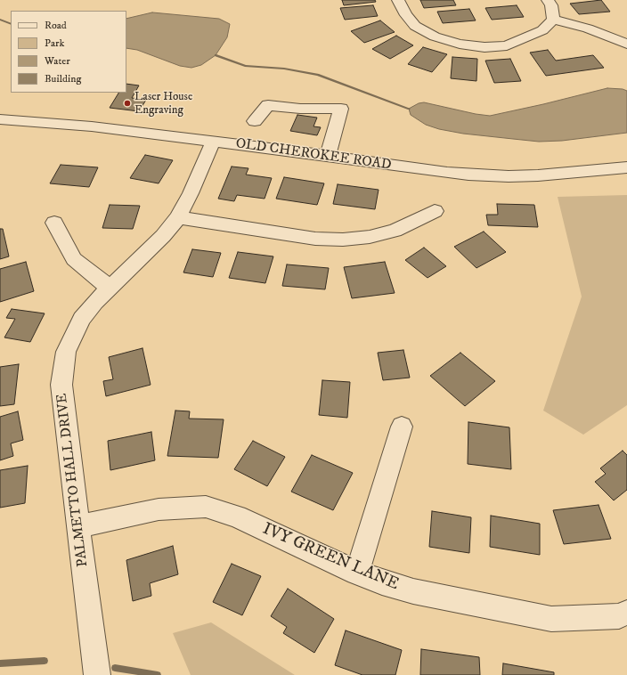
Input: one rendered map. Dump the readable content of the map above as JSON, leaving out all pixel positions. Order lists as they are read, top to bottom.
{
  "streets": {
    "street": ["OLD CHEROKEE ROAD", "PALMETTO HALL DRIVE", "IVY GREEN LANE"]
  },
  "crossings": [
    ["OLD CHEROKEE ROAD", "PALMETTO HALL DRIVE"],
    ["PALMETTO HALL DRIVE", "IVY GREEN LANE"]
  ],
  "places": ["Laser House Engraving"],
  "legend": [
    "Road",
    "Park",
    "Water",
    "Building"
  ]
}
